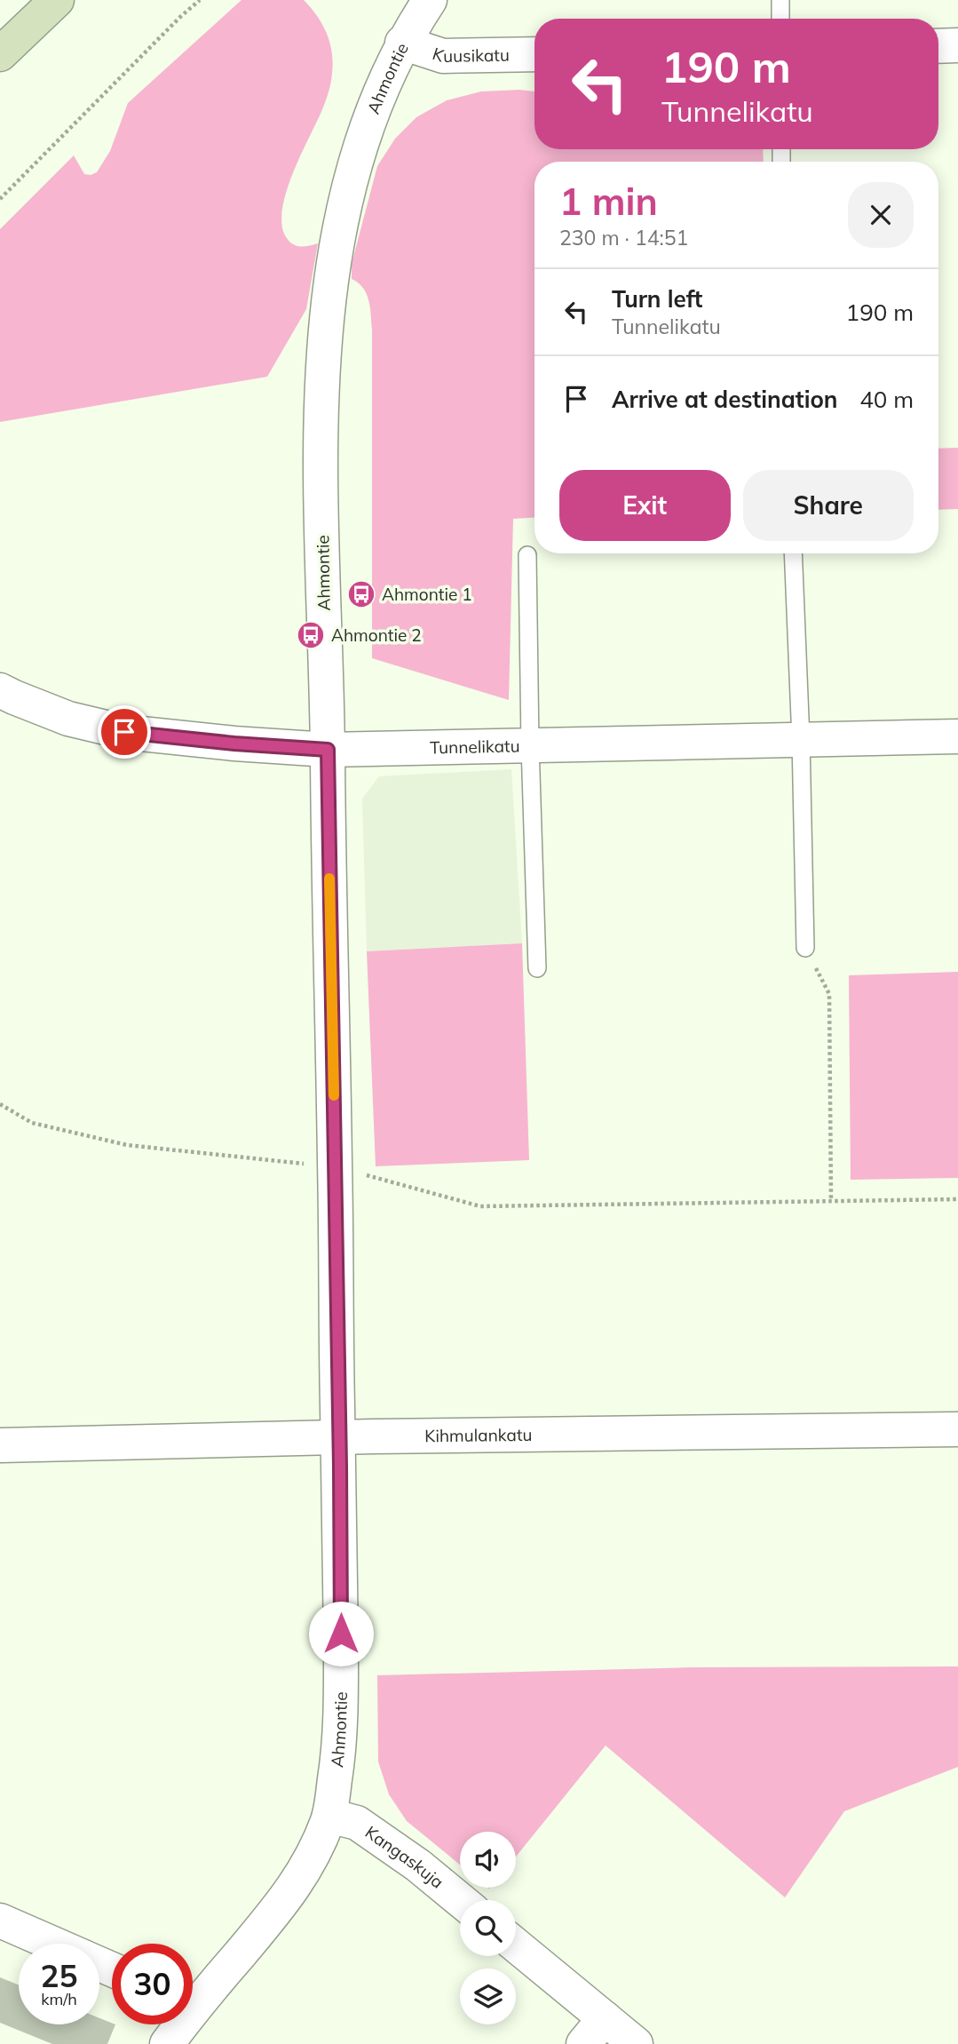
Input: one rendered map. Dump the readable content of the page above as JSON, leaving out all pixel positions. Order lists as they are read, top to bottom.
{
  "streets": {
    "street": [
      "Kuusikatu",
      "Ahmontie",
      "Tunnelikatu",
      "Kihmulankatu",
      "Kangaskuja"
    ]
  },
  "crossings": [
    ["Kuusikatu", "Ahmontie"],
    ["Ahmontie", "Tunnelikatu"],
    ["Ahmontie", "Kihmulankatu"],
    ["Ahmontie", "Kangaskuja"]
  ],
  "places": {
    "bus stop": ["Ahmontie 1", "Ahmontie 2"]
  },
  "page": {
    "turn": ["190 m", "Tunnelikatu"],
    "heading": ["1 min", "230 m · 14:51"],
    "list": [
      {
        "name": "Turn left",
        "note": "Tunnelikatu",
        "value": "190 m"
      },
      {
        "name": "Arrive at destination",
        "value": "40 m"
      }
    ],
    "buttons": ["Exit", "Share"],
    "speed": "25 km/h",
    "limit": "30"
  }
}
